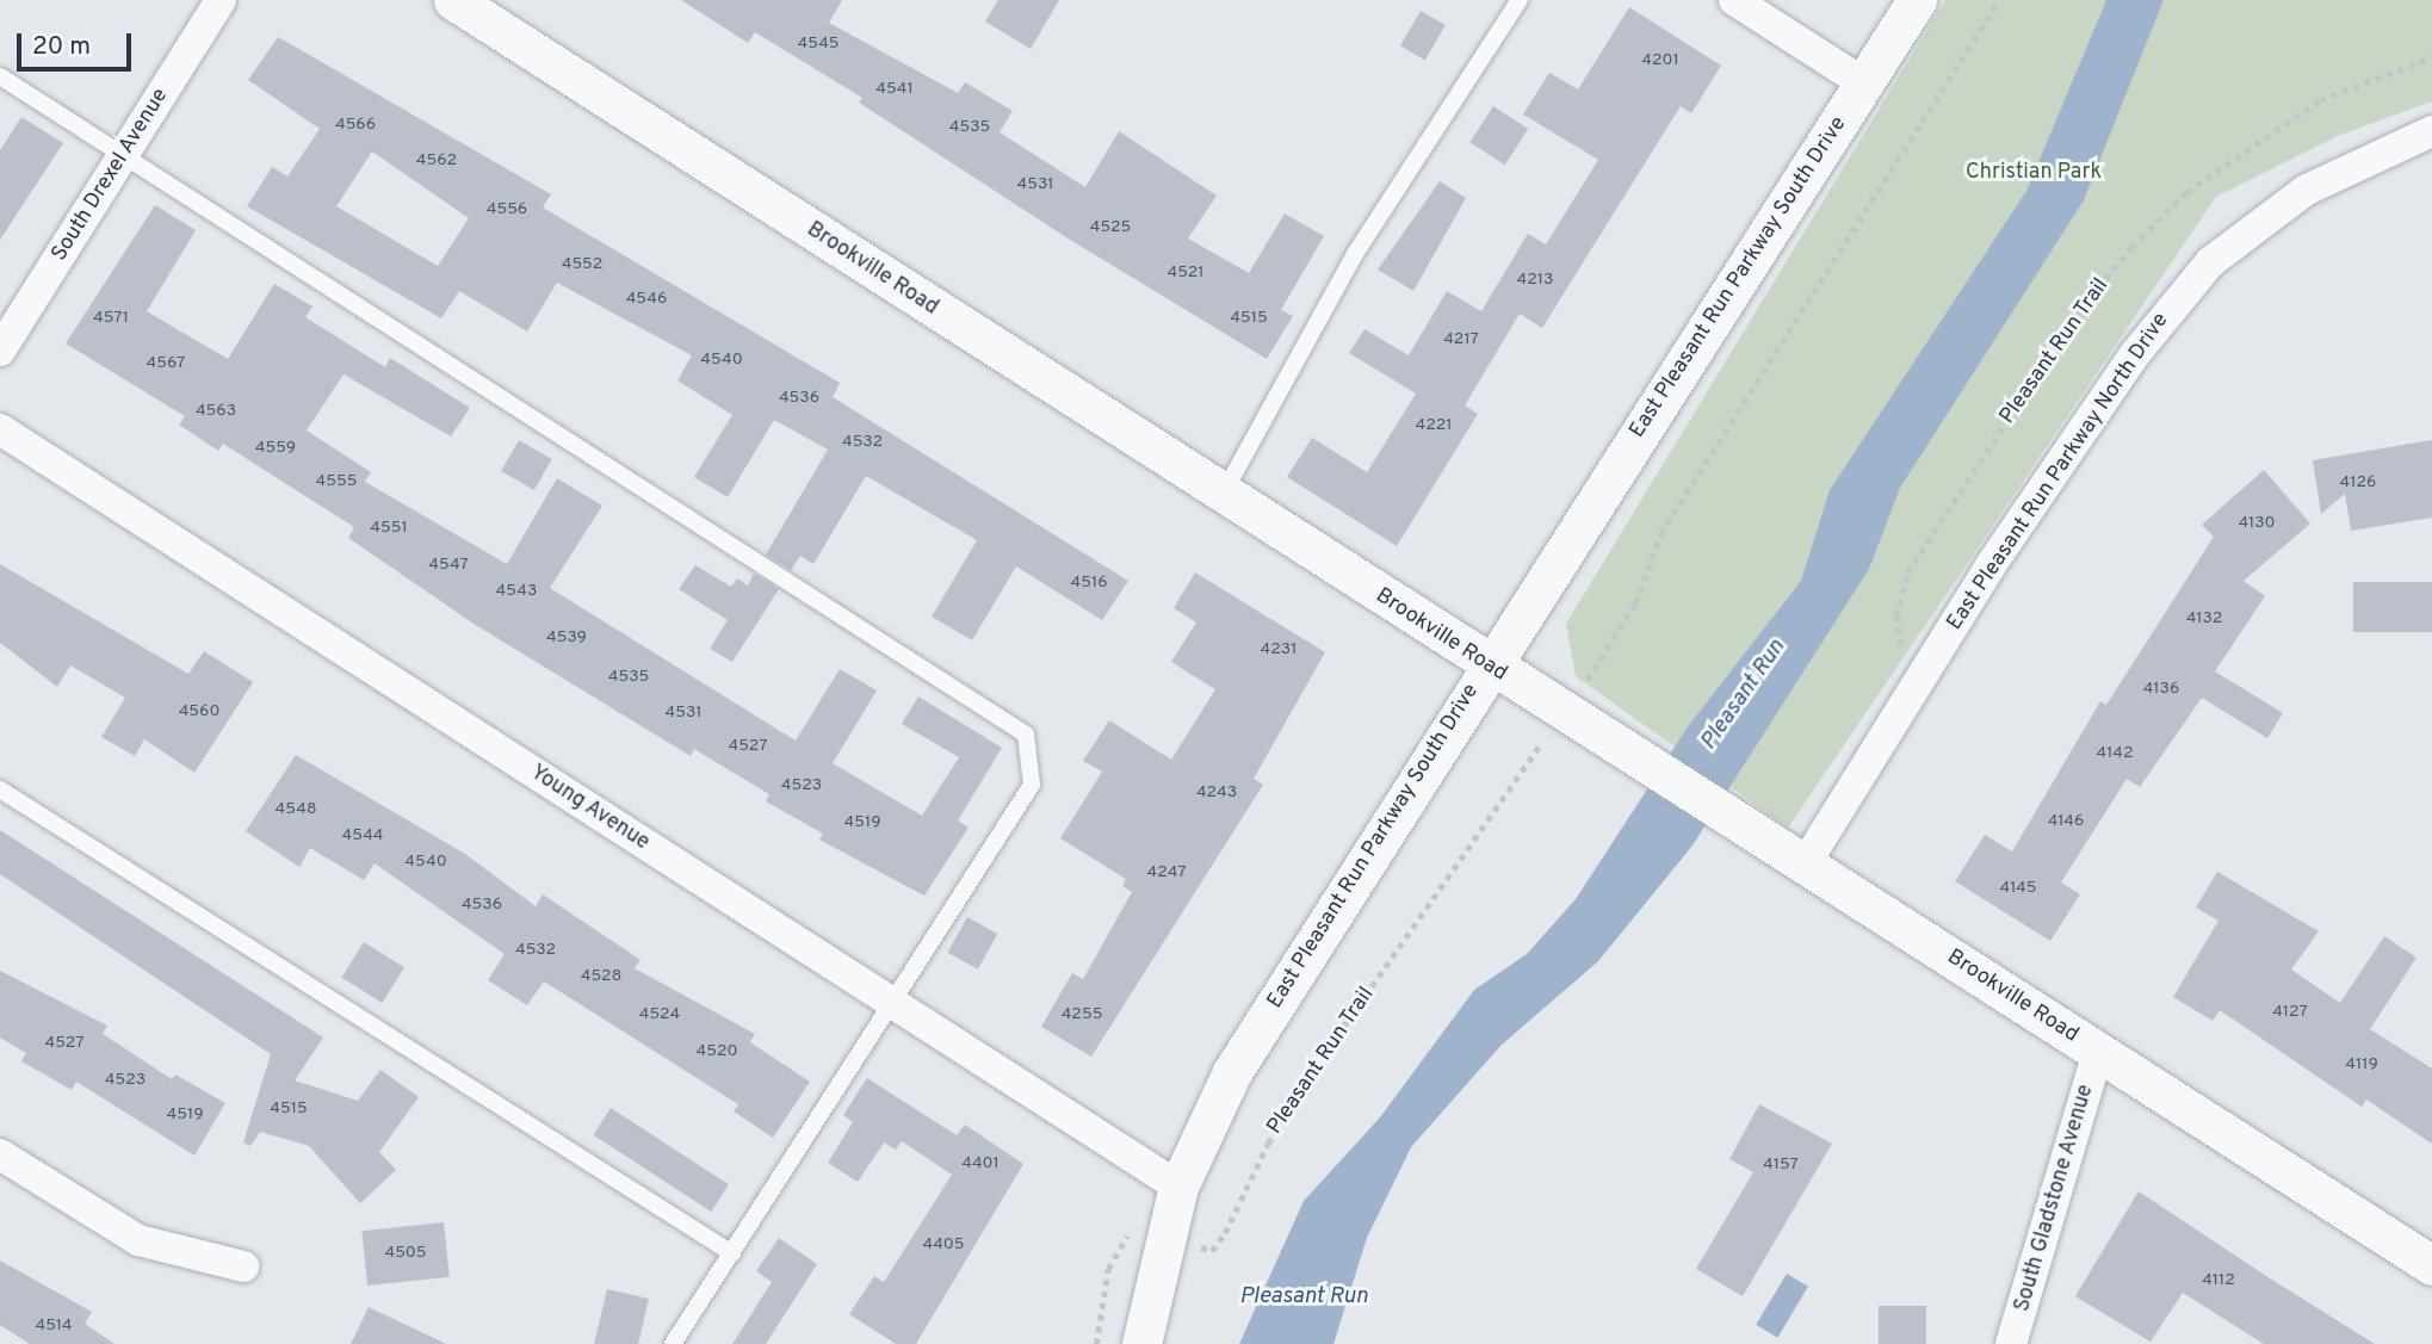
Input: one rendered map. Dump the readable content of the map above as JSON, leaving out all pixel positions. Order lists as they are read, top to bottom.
{
  "streets": {
    "street": [
      "South Drexel Avenue",
      "Brookville Road",
      "East Pleasant Run Parkway South Drive",
      "East Pleasant Run Parkway North Drive",
      "Young Avenue",
      "South Gladstone Avenue"
    ],
    "path": ["Pleasant Run Trail"]
  },
  "crossings": [
    ["Brookville Road", "East Pleasant Run Parkway South Drive"],
    ["Brookville Road", "Pleasant Run Trail"],
    ["Brookville Road", "East Pleasant Run Parkway North Drive"],
    ["Brookville Road", "South Gladstone Avenue"],
    ["East Pleasant Run Parkway South Drive", "Pleasant Run Trail"],
    ["East Pleasant Run Parkway South Drive", "Young Avenue"]
  ],
  "water": ["Pleasant Run"],
  "parks": ["Christian Park"],
  "house_numbers": [
    "4545",
    "4201",
    "4541",
    "4566",
    "4535",
    "4562",
    "4531",
    "4556",
    "4525",
    "4552",
    "4521",
    "4213",
    "4546",
    "4571",
    "4515",
    "4217",
    "4540",
    "4567",
    "4536",
    "4563",
    "4221",
    "4532",
    "4559",
    "4555",
    "4126",
    "4130",
    "4551",
    "4547",
    "4516",
    "4543",
    "4132",
    "4539",
    "4231",
    "4535",
    "4136",
    "4560",
    "4531",
    "4527",
    "4142",
    "4523",
    "4243",
    "4548",
    "4146",
    "4519",
    "4544",
    "4540",
    "4247",
    "4145",
    "4536",
    "4532",
    "4528",
    "4127",
    "4524",
    "4255",
    "4527",
    "4520",
    "4119",
    "4523",
    "4515",
    "4519",
    "4401",
    "4157",
    "4405",
    "4505",
    "4112",
    "4514"
  ],
  "scale_bar": "20 m"
}
